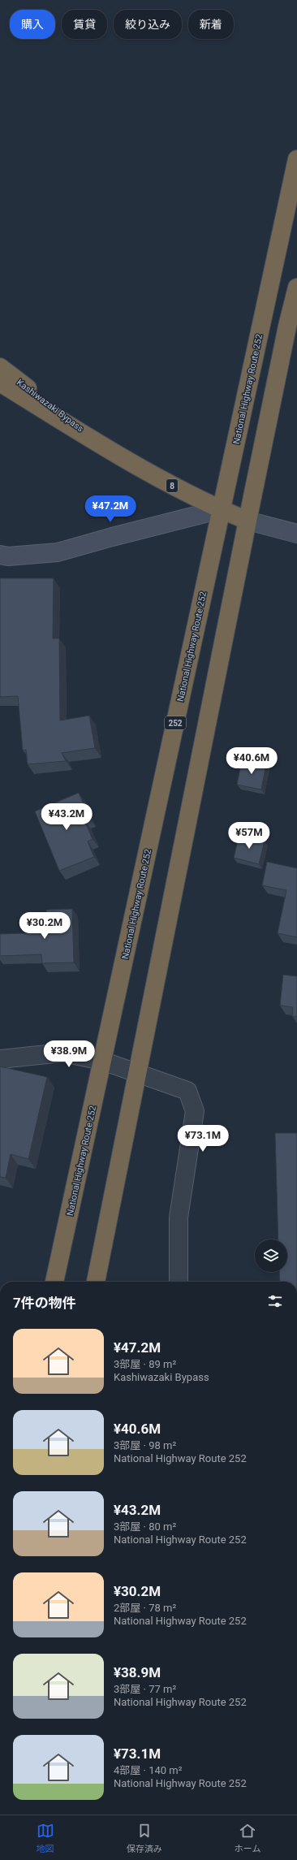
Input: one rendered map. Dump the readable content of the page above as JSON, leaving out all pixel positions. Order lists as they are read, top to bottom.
{
  "streets": {
    "highway": [
      "National Highway Route 252",
      "Kashiwazaki Bypass",
      "8",
      "252"
    ]
  },
  "crossings": [
    ["National Highway Route 252", "Kashiwazaki Bypass"]
  ],
  "page": {
    "chip": [
      "購入",
      "賃貸",
      "絞り込み",
      "新着"
    ],
    "price": [
      "¥47.2M",
      "¥40.6M",
      "¥43.2M",
      "¥57M",
      "¥30.2M",
      "¥38.9M",
      "¥73.1M"
    ],
    "heading": "7件の物件",
    "list": [
      {
        "name": "¥47.2M",
        "note": "3部屋 · 89 m² · Kashiwazaki Bypass"
      },
      {
        "name": "¥40.6M",
        "note": "3部屋 · 98 m² · National Highway Route 252"
      },
      {
        "name": "¥43.2M",
        "note": "3部屋 · 80 m² · National Highway Route 252"
      },
      {
        "name": "¥30.2M",
        "note": "2部屋 · 78 m² · National Highway Route 252"
      },
      {
        "name": "¥38.9M",
        "note": "3部屋 · 77 m² · National Highway Route 252"
      },
      {
        "name": "¥73.1M",
        "note": "4部屋 · 140 m² · National Highway Route 252"
      }
    ],
    "tabs": ["地図", "保存済み", "ホーム"]
  }
}
